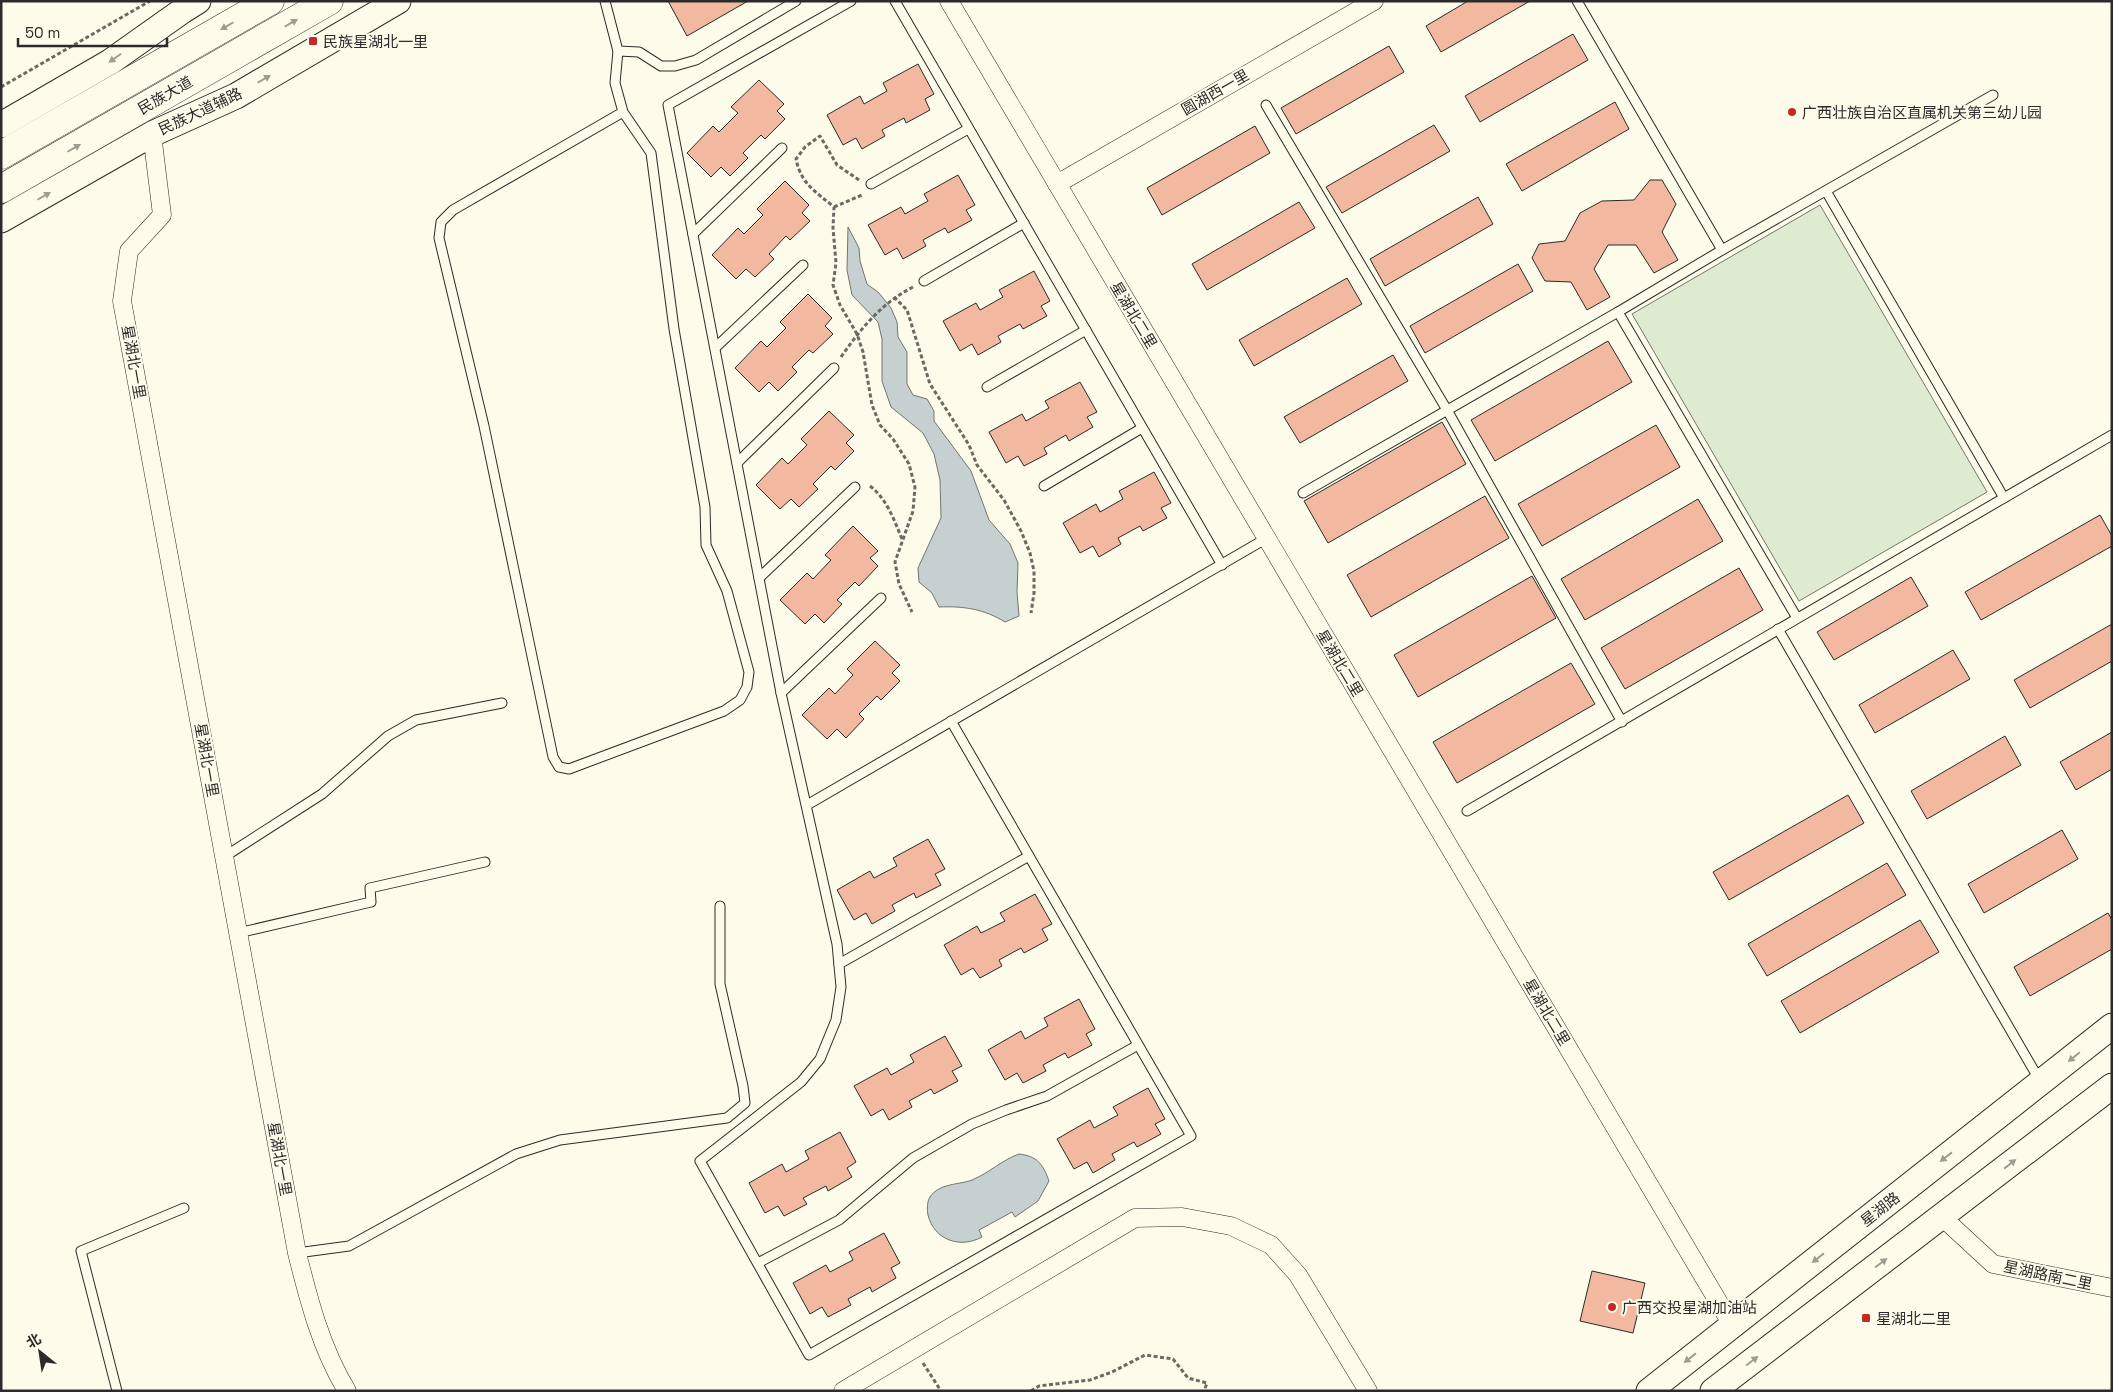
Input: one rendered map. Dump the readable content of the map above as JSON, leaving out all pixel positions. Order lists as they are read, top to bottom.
{
  "streets": {
    "highway": ["民族大道"],
    "main road": ["民族大道辅路", "星湖路"],
    "street": [
      "圆湖西一里",
      "星湖北二里",
      "星湖北一里",
      "星湖路南二里"
    ]
  },
  "crossings": [
    ["圆湖西一里", "星湖北二里"],
    ["民族大道辅路", "星湖北一里"],
    ["星湖北二里", "星湖路"]
  ],
  "places": {
    "transit": ["民族星湖北一里", "星湖北二里"],
    "other": ["广西壮族自治区直属机关第三幼儿园", "广西交投星湖加油站"]
  },
  "scale_bar": "50 m",
  "north": "top left"
}
